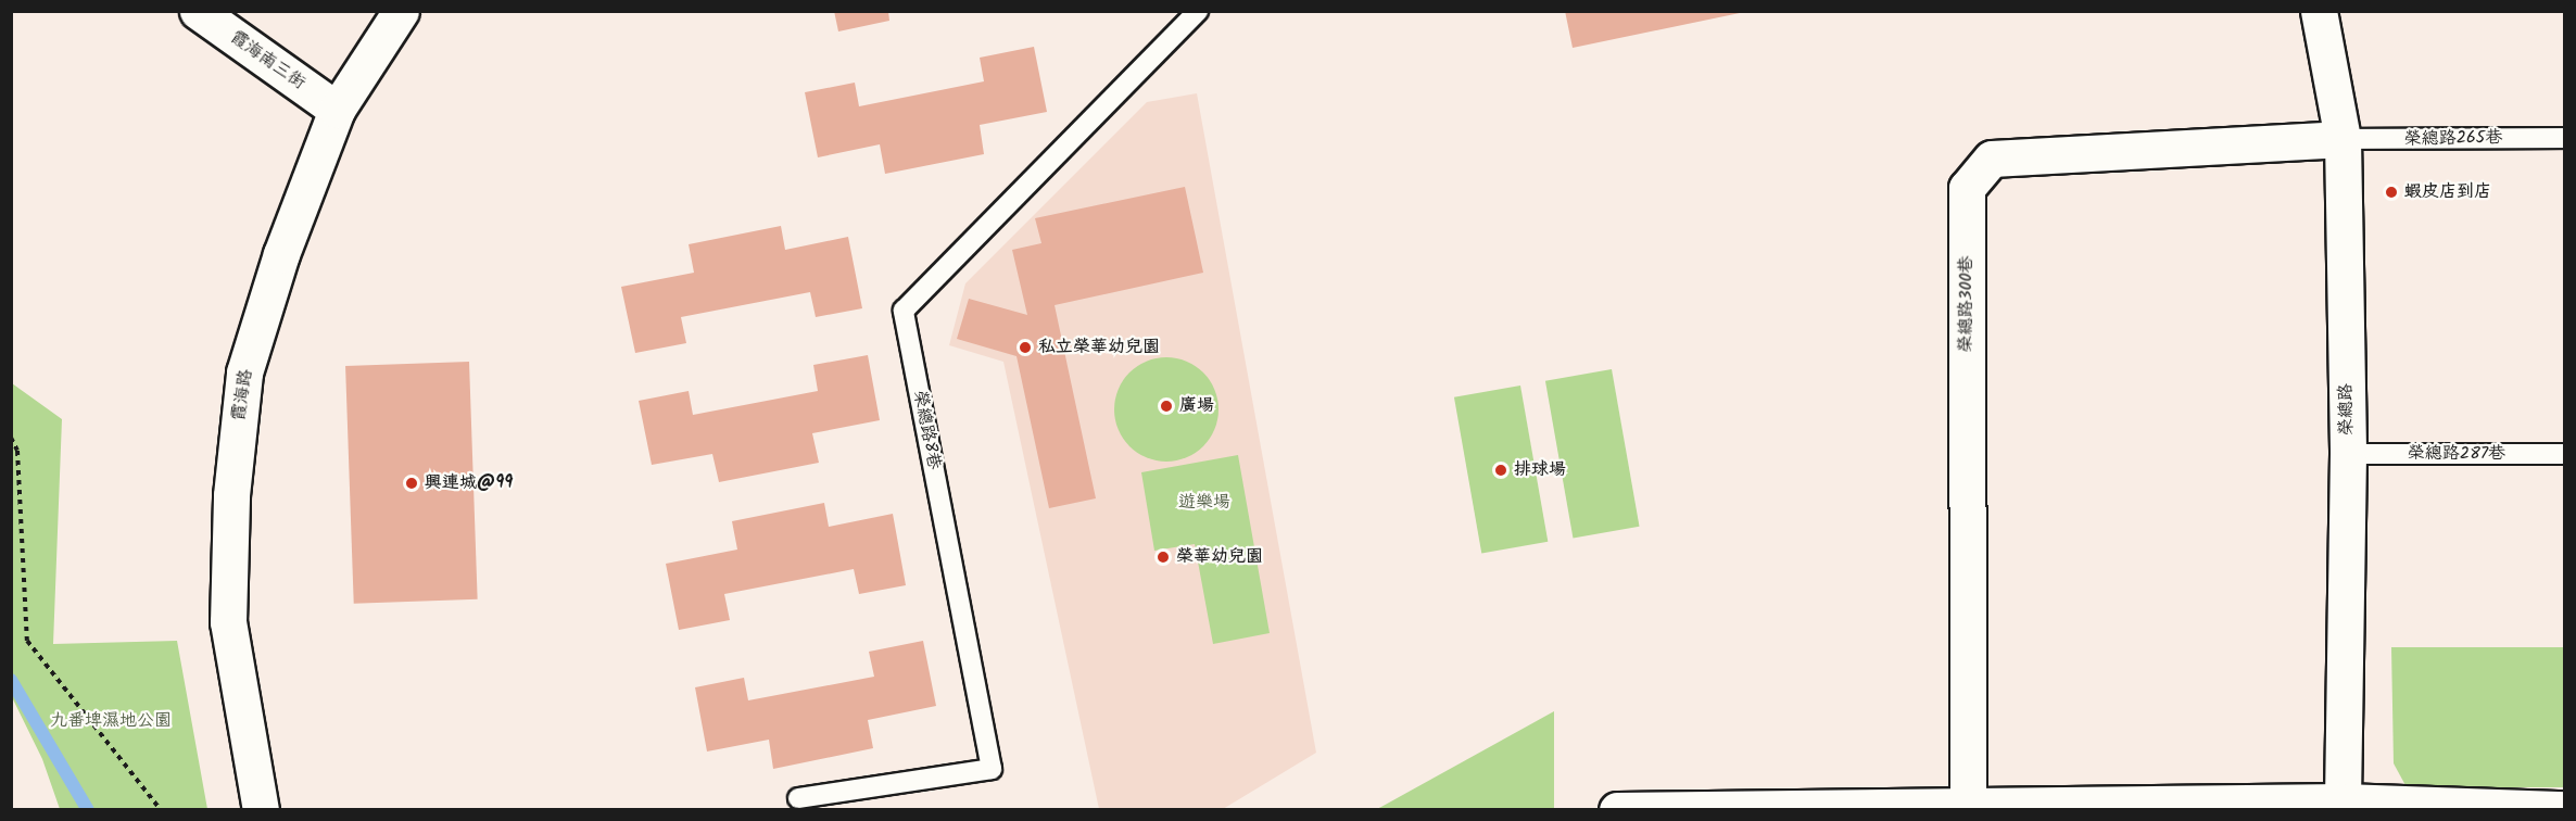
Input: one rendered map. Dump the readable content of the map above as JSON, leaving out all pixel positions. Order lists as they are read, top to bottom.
{
  "streets": {
    "street": [
      "霞海南三街",
      "榮總路300巷",
      "霞海路",
      "榮總路"
    ],
    "lane": ["榮總路265巷", "榮總路8巷", "榮總路287巷"]
  },
  "crossings": [
    ["霞海南三街", "霞海路"],
    ["榮總路265巷", "榮總路300巷"],
    ["榮總路265巷", "榮總路"],
    ["榮總路300巷", "榮總路"],
    ["榮總路", "榮總路287巷"]
  ],
  "parks": ["遊樂場", "九番埤濕地公園"],
  "places": [
    "蝦皮店到店",
    "私立榮華幼兒園",
    "廣場",
    "排球場",
    "興連城@99",
    "榮華幼兒園"
  ]
}
